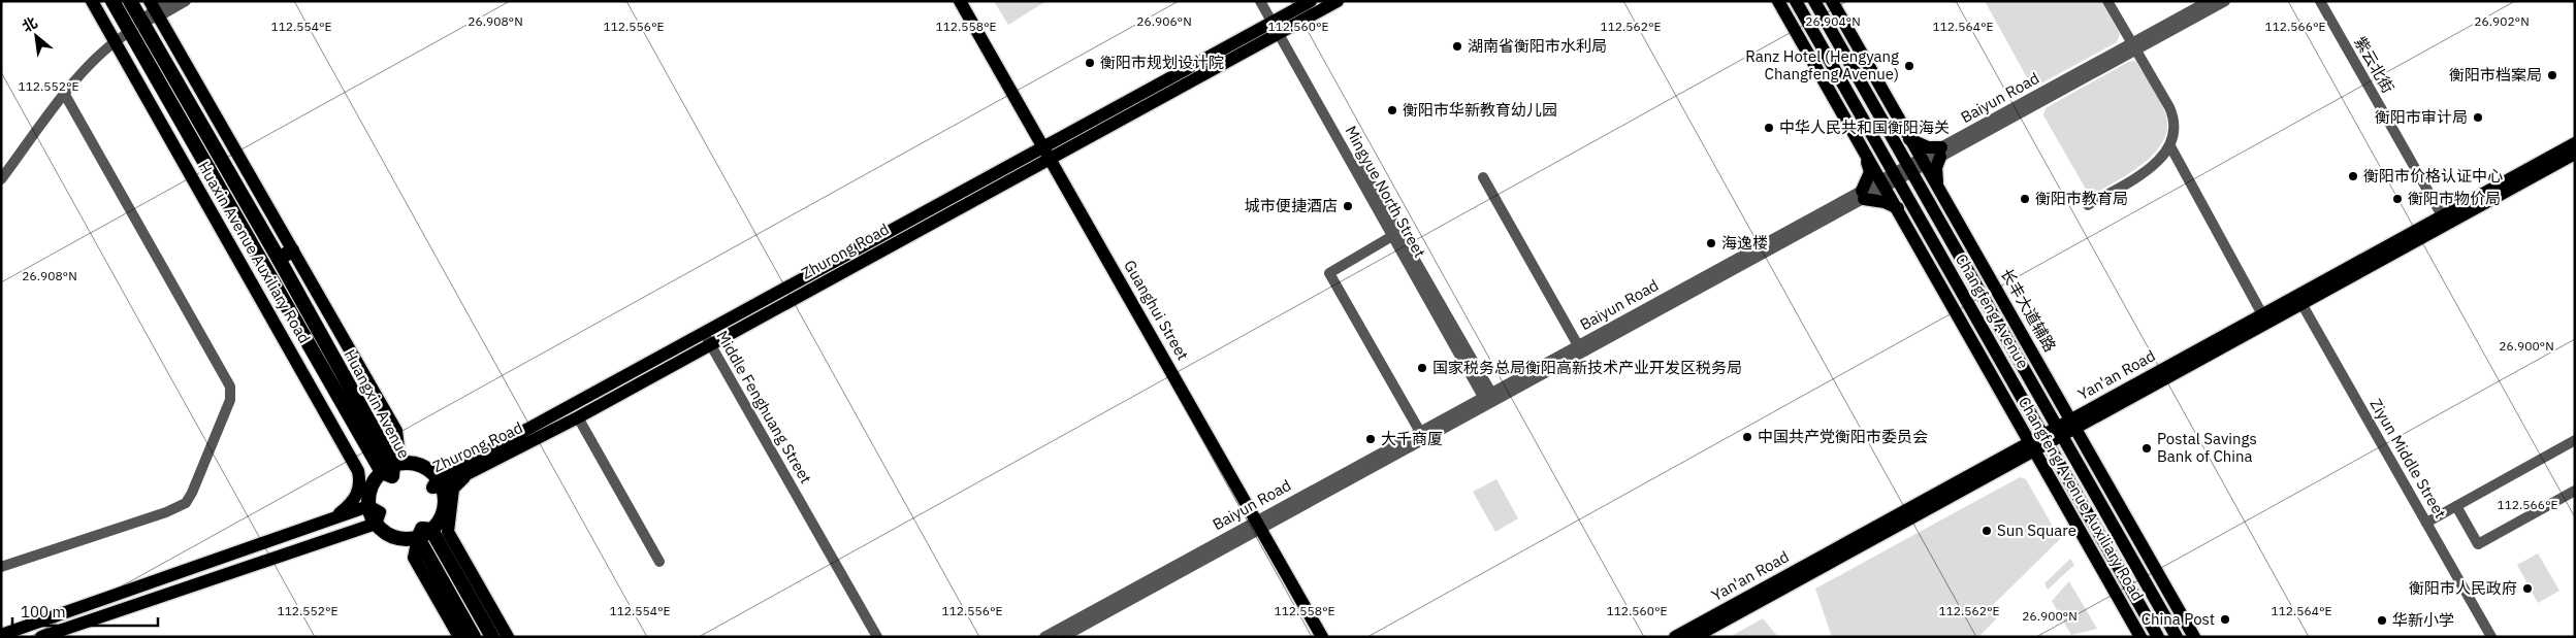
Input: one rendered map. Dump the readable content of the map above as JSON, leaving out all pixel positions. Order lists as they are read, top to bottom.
{
  "streets": {
    "highway": ["Huangxin Avenue"],
    "main road": [
      "Zhurong Road",
      "Huaxin Avenue Auxiliary Road",
      "Guanghui Street",
      "长丰大道辅路",
      "Changfeng Avenue",
      "Yan'an Road",
      "Changfeng Avenue Auxiliary Road"
    ],
    "street": [
      "紫云北街",
      "Baiyun Road",
      "Mingyue North Street",
      "Middle Fenghuang Street",
      "Ziyun Middle Street"
    ]
  },
  "crossings": [
    ["紫云北街", "Yan'an Road"],
    ["Baiyun Road", "Mingyue North Street"],
    ["Baiyun Road", "Guanghui Street"],
    ["Baiyun Road", "长丰大道辅路"],
    ["Baiyun Road", "Changfeng Avenue"],
    ["Baiyun Road", "Changfeng Avenue Auxiliary Road"],
    ["Mingyue North Street", "Zhurong Road"],
    ["Zhurong Road", "Guanghui Street"],
    ["Zhurong Road", "Huangxin Avenue"],
    ["Zhurong Road", "Middle Fenghuang Street"],
    ["长丰大道辅路", "Changfeng Avenue"],
    ["长丰大道辅路", "Yan'an Road"],
    ["Changfeng Avenue", "Yan'an Road"],
    ["Yan'an Road", "Ziyun Middle Street"],
    ["Yan'an Road", "Changfeng Avenue Auxiliary Road"]
  ],
  "places": [
    "湖南省衡阳市水利局",
    "衡阳市规划设计院",
    "Ranz Hotel (Hengyang Changfeng Avenue)",
    "衡阳市档案局",
    "衡阳市华新教育幼儿园",
    "衡阳市审计局",
    "中华人民共和国衡阳海关",
    "衡阳市价格认证中心",
    "衡阳市教育局",
    "衡阳市物价局",
    "城市便捷酒店",
    "海逸楼",
    "国家税务总局衡阳高新技术产业开发区税务局",
    "中国共产党衡阳市委员会",
    "大千商厦",
    "Postal Savings Bank of China",
    "Sun Square",
    "衡阳市人民政府",
    "China Post",
    "华新小学"
  ],
  "scale_bar": "100 m",
  "north": "top left",
  "coordinates": [
    "26.908°N",
    "26.906°N",
    "26.902°N",
    "26.904°N",
    "112.554°E",
    "112.556°E",
    "112.558°E",
    "112.560°E",
    "112.562°E",
    "112.564°E",
    "112.566°E",
    "112.552°E",
    "26.900°N"
  ]
}
